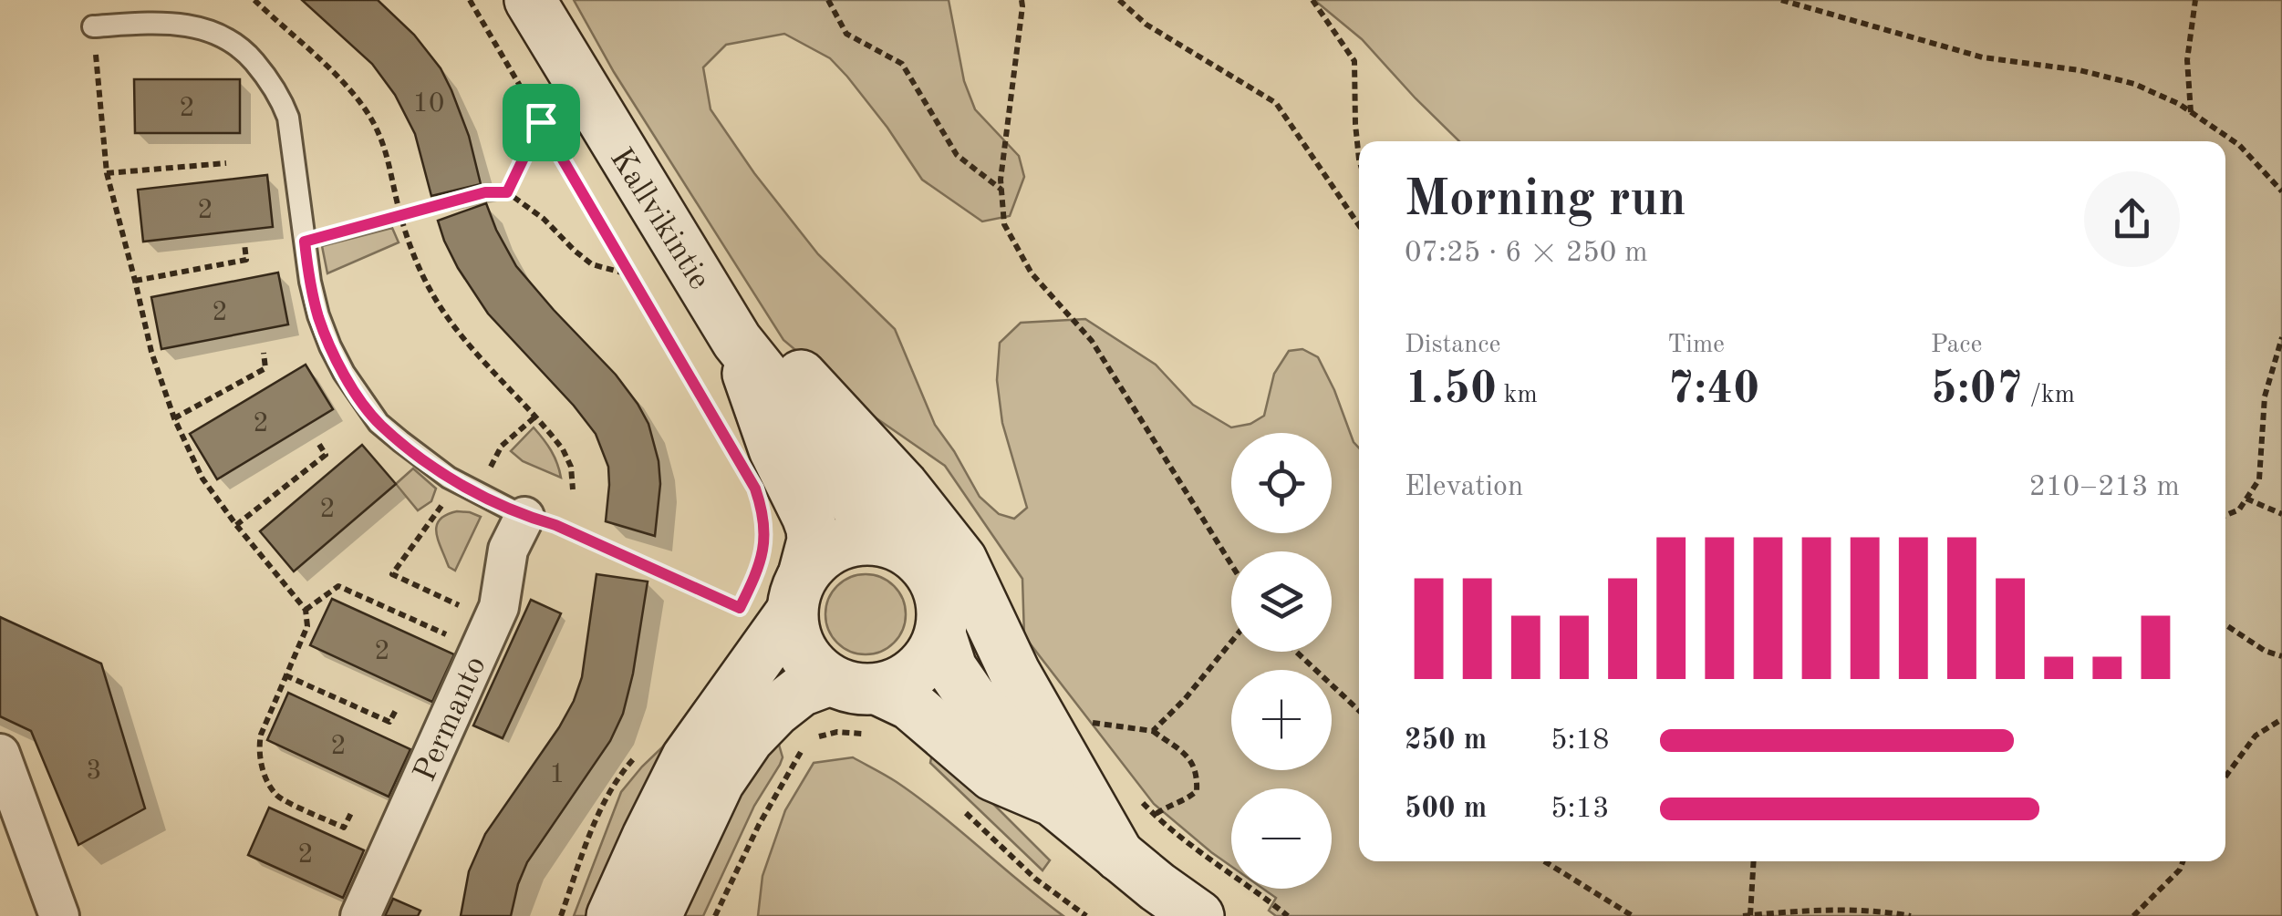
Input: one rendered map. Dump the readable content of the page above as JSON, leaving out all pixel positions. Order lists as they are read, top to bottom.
{
  "streets": {
    "main road": ["Kallvikintie"],
    "street": ["Permanto"]
  },
  "house_numbers": [
    "10",
    "2",
    "2",
    "2",
    "2",
    "2",
    "2",
    "2",
    "3",
    "1",
    "2"
  ],
  "page": {
    "heading": ["Morning run", "07:25 · 6 × 250 m"],
    "stats": [
      ["Distance", "1.50 km"],
      ["Time", "7:40"],
      ["Pace", "5:07 /km"]
    ],
    "map_buttons": ["+", "−"],
    "chart": ["Elevation", "210–213 m"],
    "list": [
      {
        "name": "250 m",
        "note": "5:18"
      },
      {
        "name": "500 m",
        "note": "5:13"
      }
    ]
  }
}
